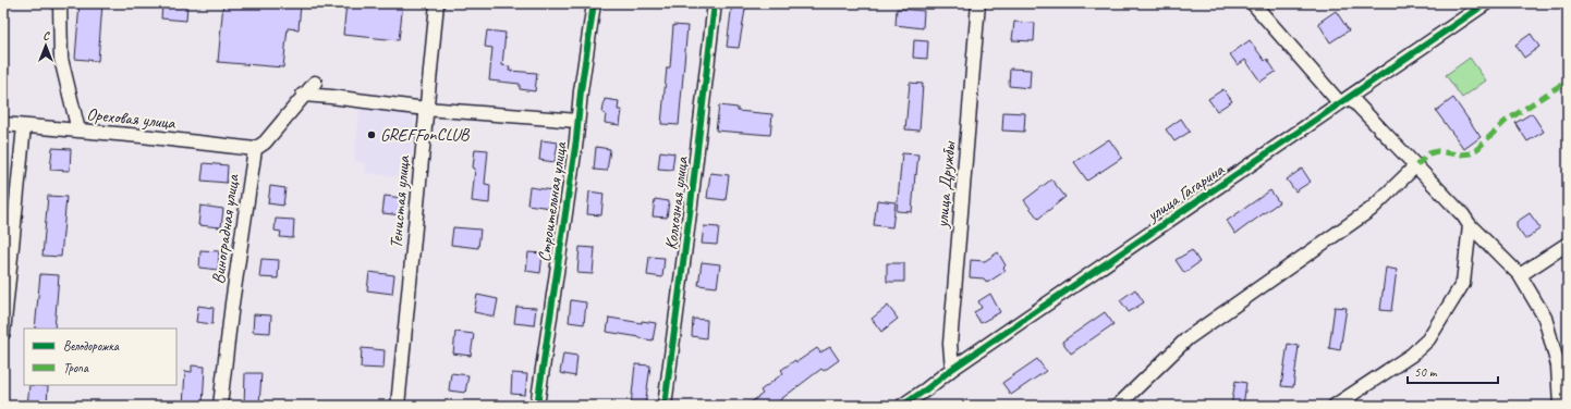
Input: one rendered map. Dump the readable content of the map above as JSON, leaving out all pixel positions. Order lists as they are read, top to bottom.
{
  "streets": {
    "street": [
      "Ореховая улица",
      "улица Дружбы",
      "улица Гагарина",
      "Тенистая улица",
      "Строительная улица",
      "Колхозная улица",
      "Виноградная улица"
    ]
  },
  "crossings": [
    ["Ореховая улица", "Виноградная улица"],
    ["улица Дружбы", "улица Гагарина"]
  ],
  "places": ["GREFFonCLUB"],
  "legend": ["Велодорожка", "Тропа"],
  "scale_bar": "50 m",
  "north": "top"
}
